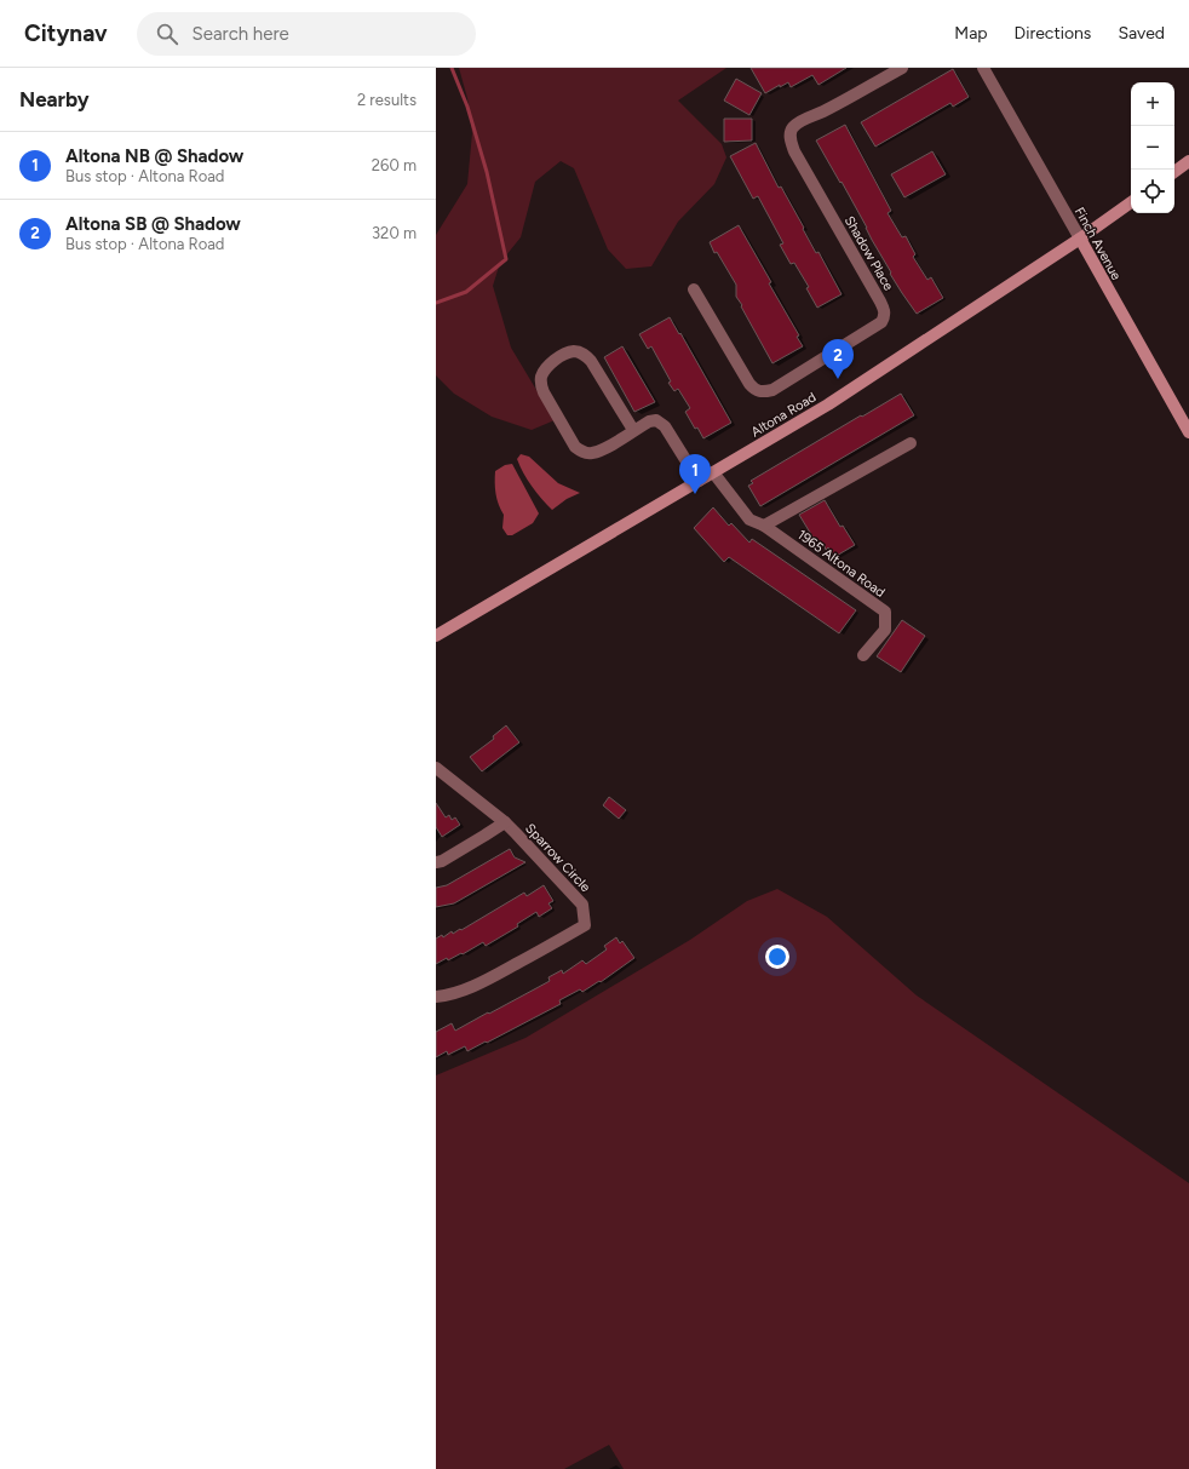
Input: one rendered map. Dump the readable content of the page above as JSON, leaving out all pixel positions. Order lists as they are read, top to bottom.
{
  "streets": {
    "main road": ["Finch Avenue", "Altona Road"],
    "street": ["Shadow Place", "1965 Altona Road", "Sparrow Circle"]
  },
  "crossings": [
    ["Finch Avenue", "Altona Road"],
    ["Altona Road", "1965 Altona Road"]
  ],
  "page": {
    "header": "Citynav",
    "search": "Search here",
    "nav": ["Map", "Directions", "Saved"],
    "heading": ["Nearby", "2 results"],
    "map_buttons": ["+", "−"],
    "list": [
      {
        "mark": "1",
        "name": "Altona NB @ Shadow",
        "note": "Bus stop · Altona Road",
        "value": "260 m"
      },
      {
        "mark": "2",
        "name": "Altona SB @ Shadow",
        "note": "Bus stop · Altona Road",
        "value": "320 m"
      }
    ],
    "pins": ["2", "1"]
  }
}
